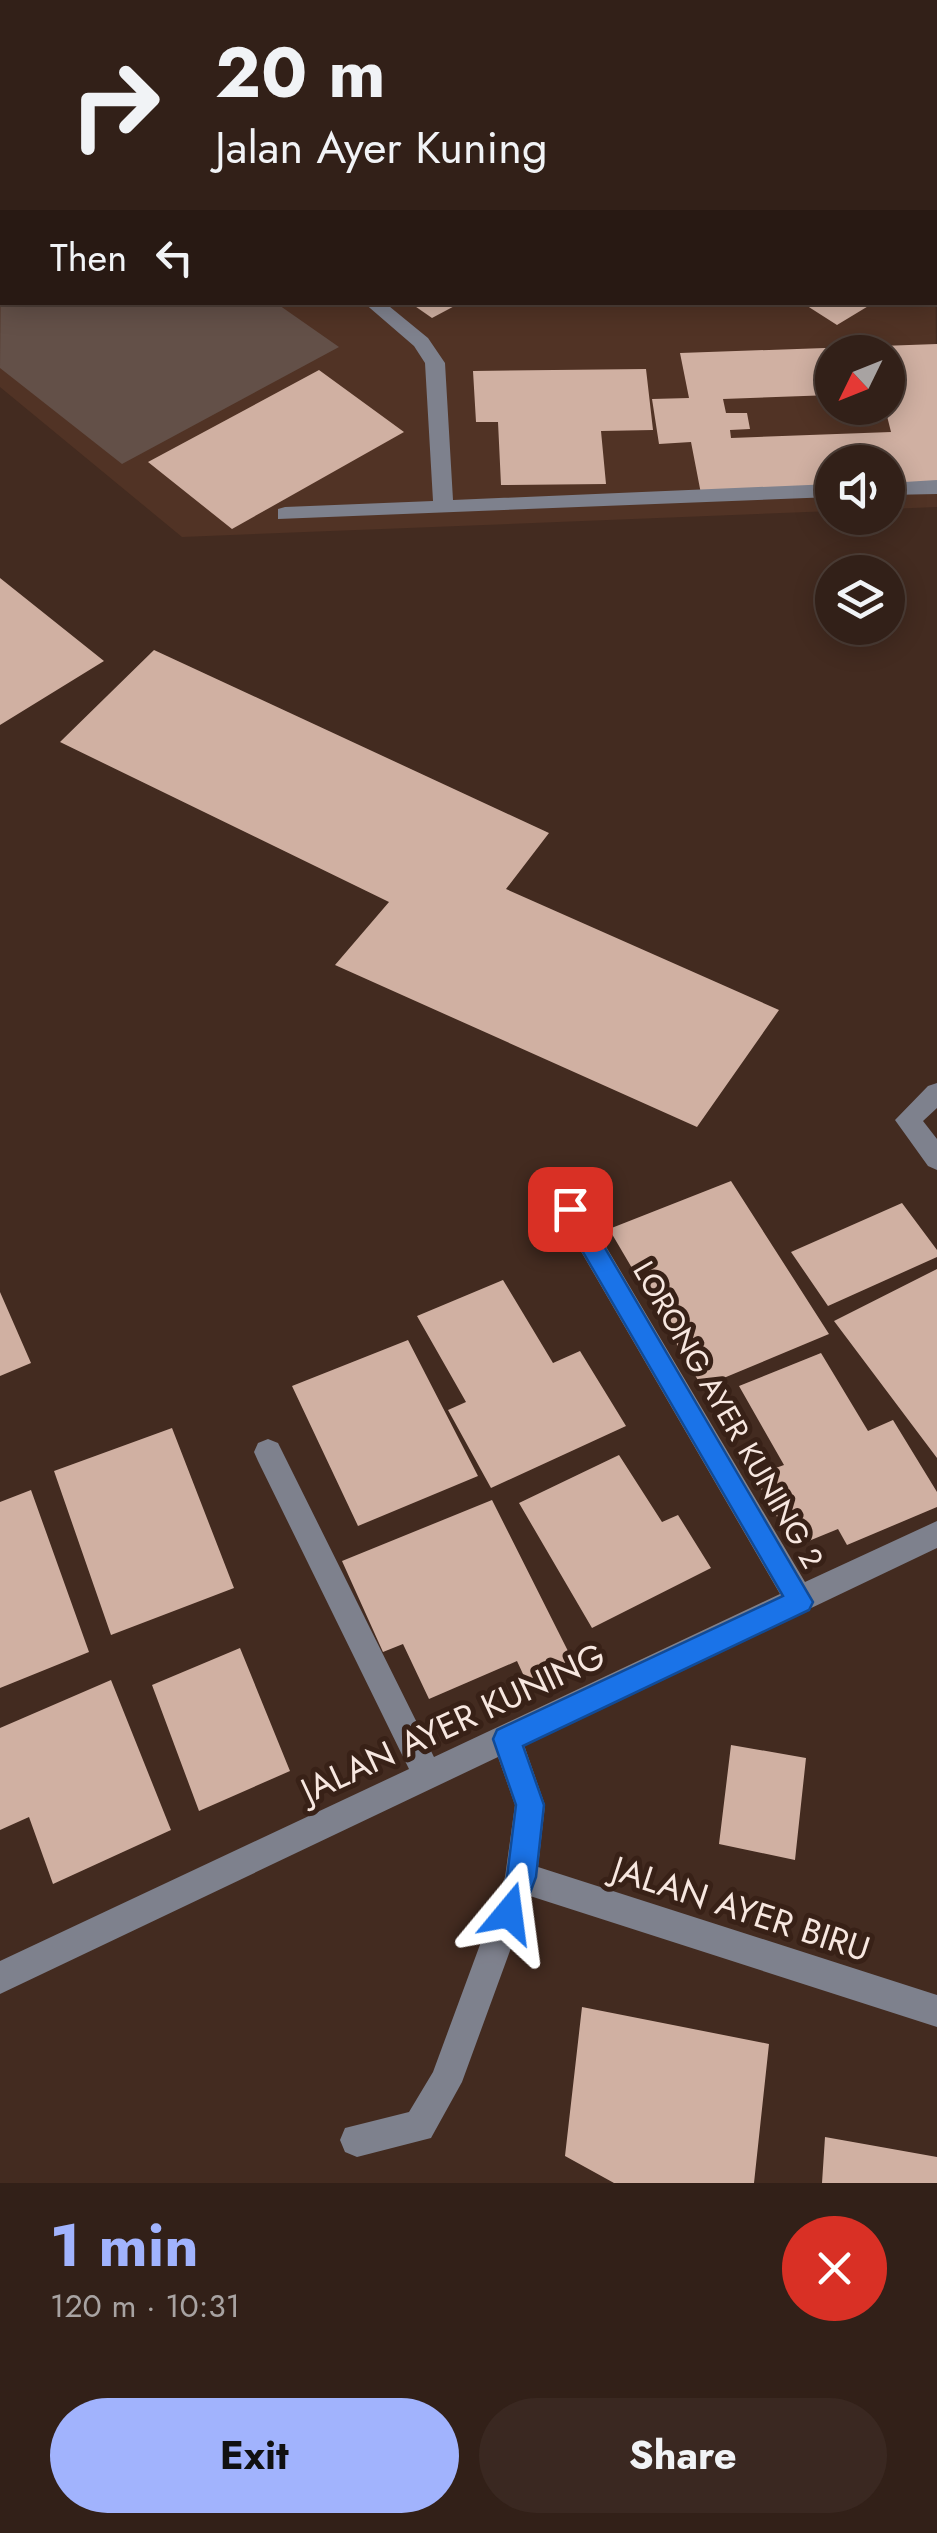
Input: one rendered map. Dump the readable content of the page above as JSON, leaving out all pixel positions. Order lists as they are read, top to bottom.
{
  "streets": {
    "street": ["LORONG AYER KUNING 2", "JALAN AYER KUNING", "JALAN AYER BIRU"]
  },
  "crossings": [
    ["LORONG AYER KUNING 2", "JALAN AYER KUNING"]
  ],
  "north": "bottom left",
  "page": {
    "turn": ["20 m", "Jalan Ayer Kuning"],
    "then": "Then",
    "heading": ["1 min", "120 m · 10:31"],
    "buttons": ["Exit", "Share"]
  }
}
